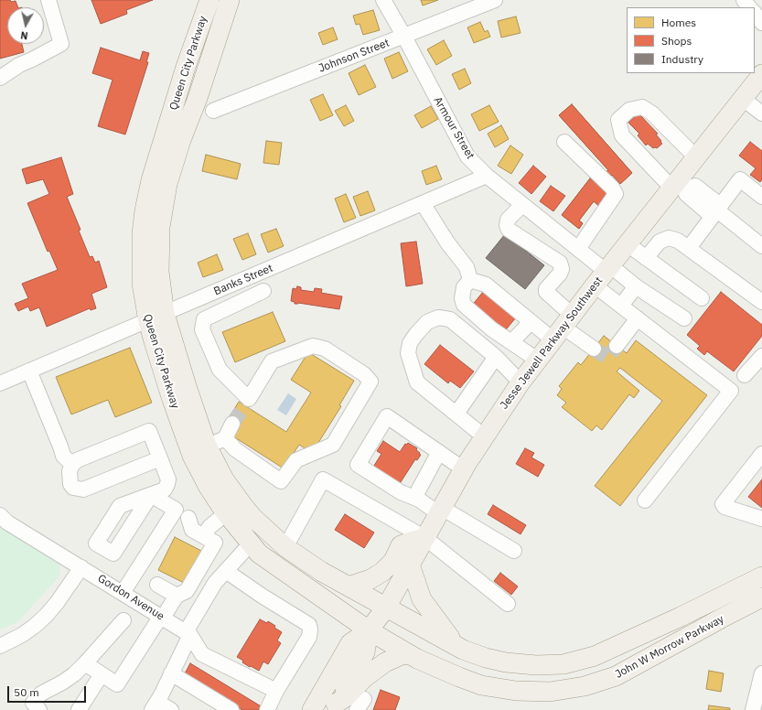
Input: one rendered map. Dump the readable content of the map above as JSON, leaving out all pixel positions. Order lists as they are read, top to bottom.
{
  "streets": {
    "main road": ["Queen City Parkway", "Jesse Jewell Parkway Southwest", "John W Morrow Parkway"],
    "street": [
      "Johnson Street",
      "Armour Street",
      "Banks Street",
      "Gordon Avenue"
    ]
  },
  "crossings": [
    ["Johnson Street", "Armour Street"],
    ["Queen City Parkway", "Banks Street"],
    ["Queen City Parkway", "Jesse Jewell Parkway Southwest"],
    ["Queen City Parkway", "John W Morrow Parkway"],
    ["Armour Street", "Banks Street"],
    ["Armour Street", "Jesse Jewell Parkway Southwest"],
    ["Jesse Jewell Parkway Southwest", "John W Morrow Parkway"]
  ],
  "legend": ["Homes", "Shops", "Industry"],
  "scale_bar": "50 m",
  "north": "bottom"
}
